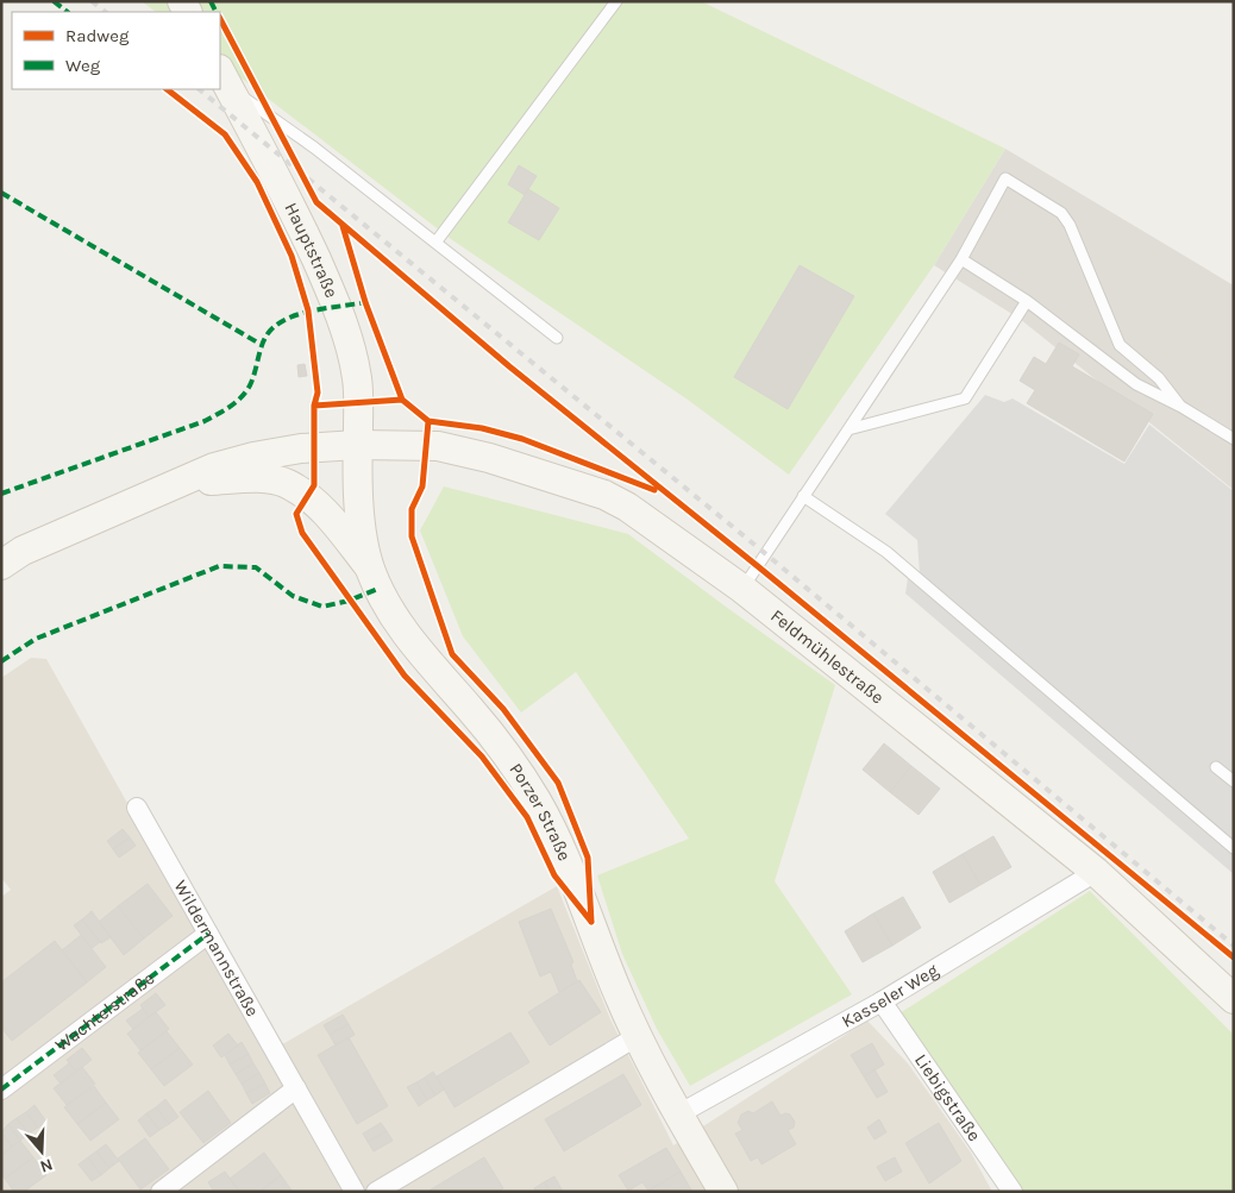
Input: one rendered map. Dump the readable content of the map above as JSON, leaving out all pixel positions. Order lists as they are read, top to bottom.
{
  "streets": {
    "main road": ["Hauptstraße", "Feldmühlestraße", "Porzer Straße"],
    "street": [
      "Wildermannstraße",
      "Kasseler Weg",
      "Wachtelstraße",
      "Liebigstraße"
    ]
  },
  "crossings": [
    ["Hauptstraße", "Feldmühlestraße"],
    ["Hauptstraße", "Porzer Straße"],
    ["Feldmühlestraße", "Porzer Straße"],
    ["Feldmühlestraße", "Kasseler Weg"],
    ["Porzer Straße", "Kasseler Weg"],
    ["Wildermannstraße", "Wachtelstraße"],
    ["Kasseler Weg", "Liebigstraße"]
  ],
  "legend": ["Radweg", "Weg"],
  "north": "bottom"
}
